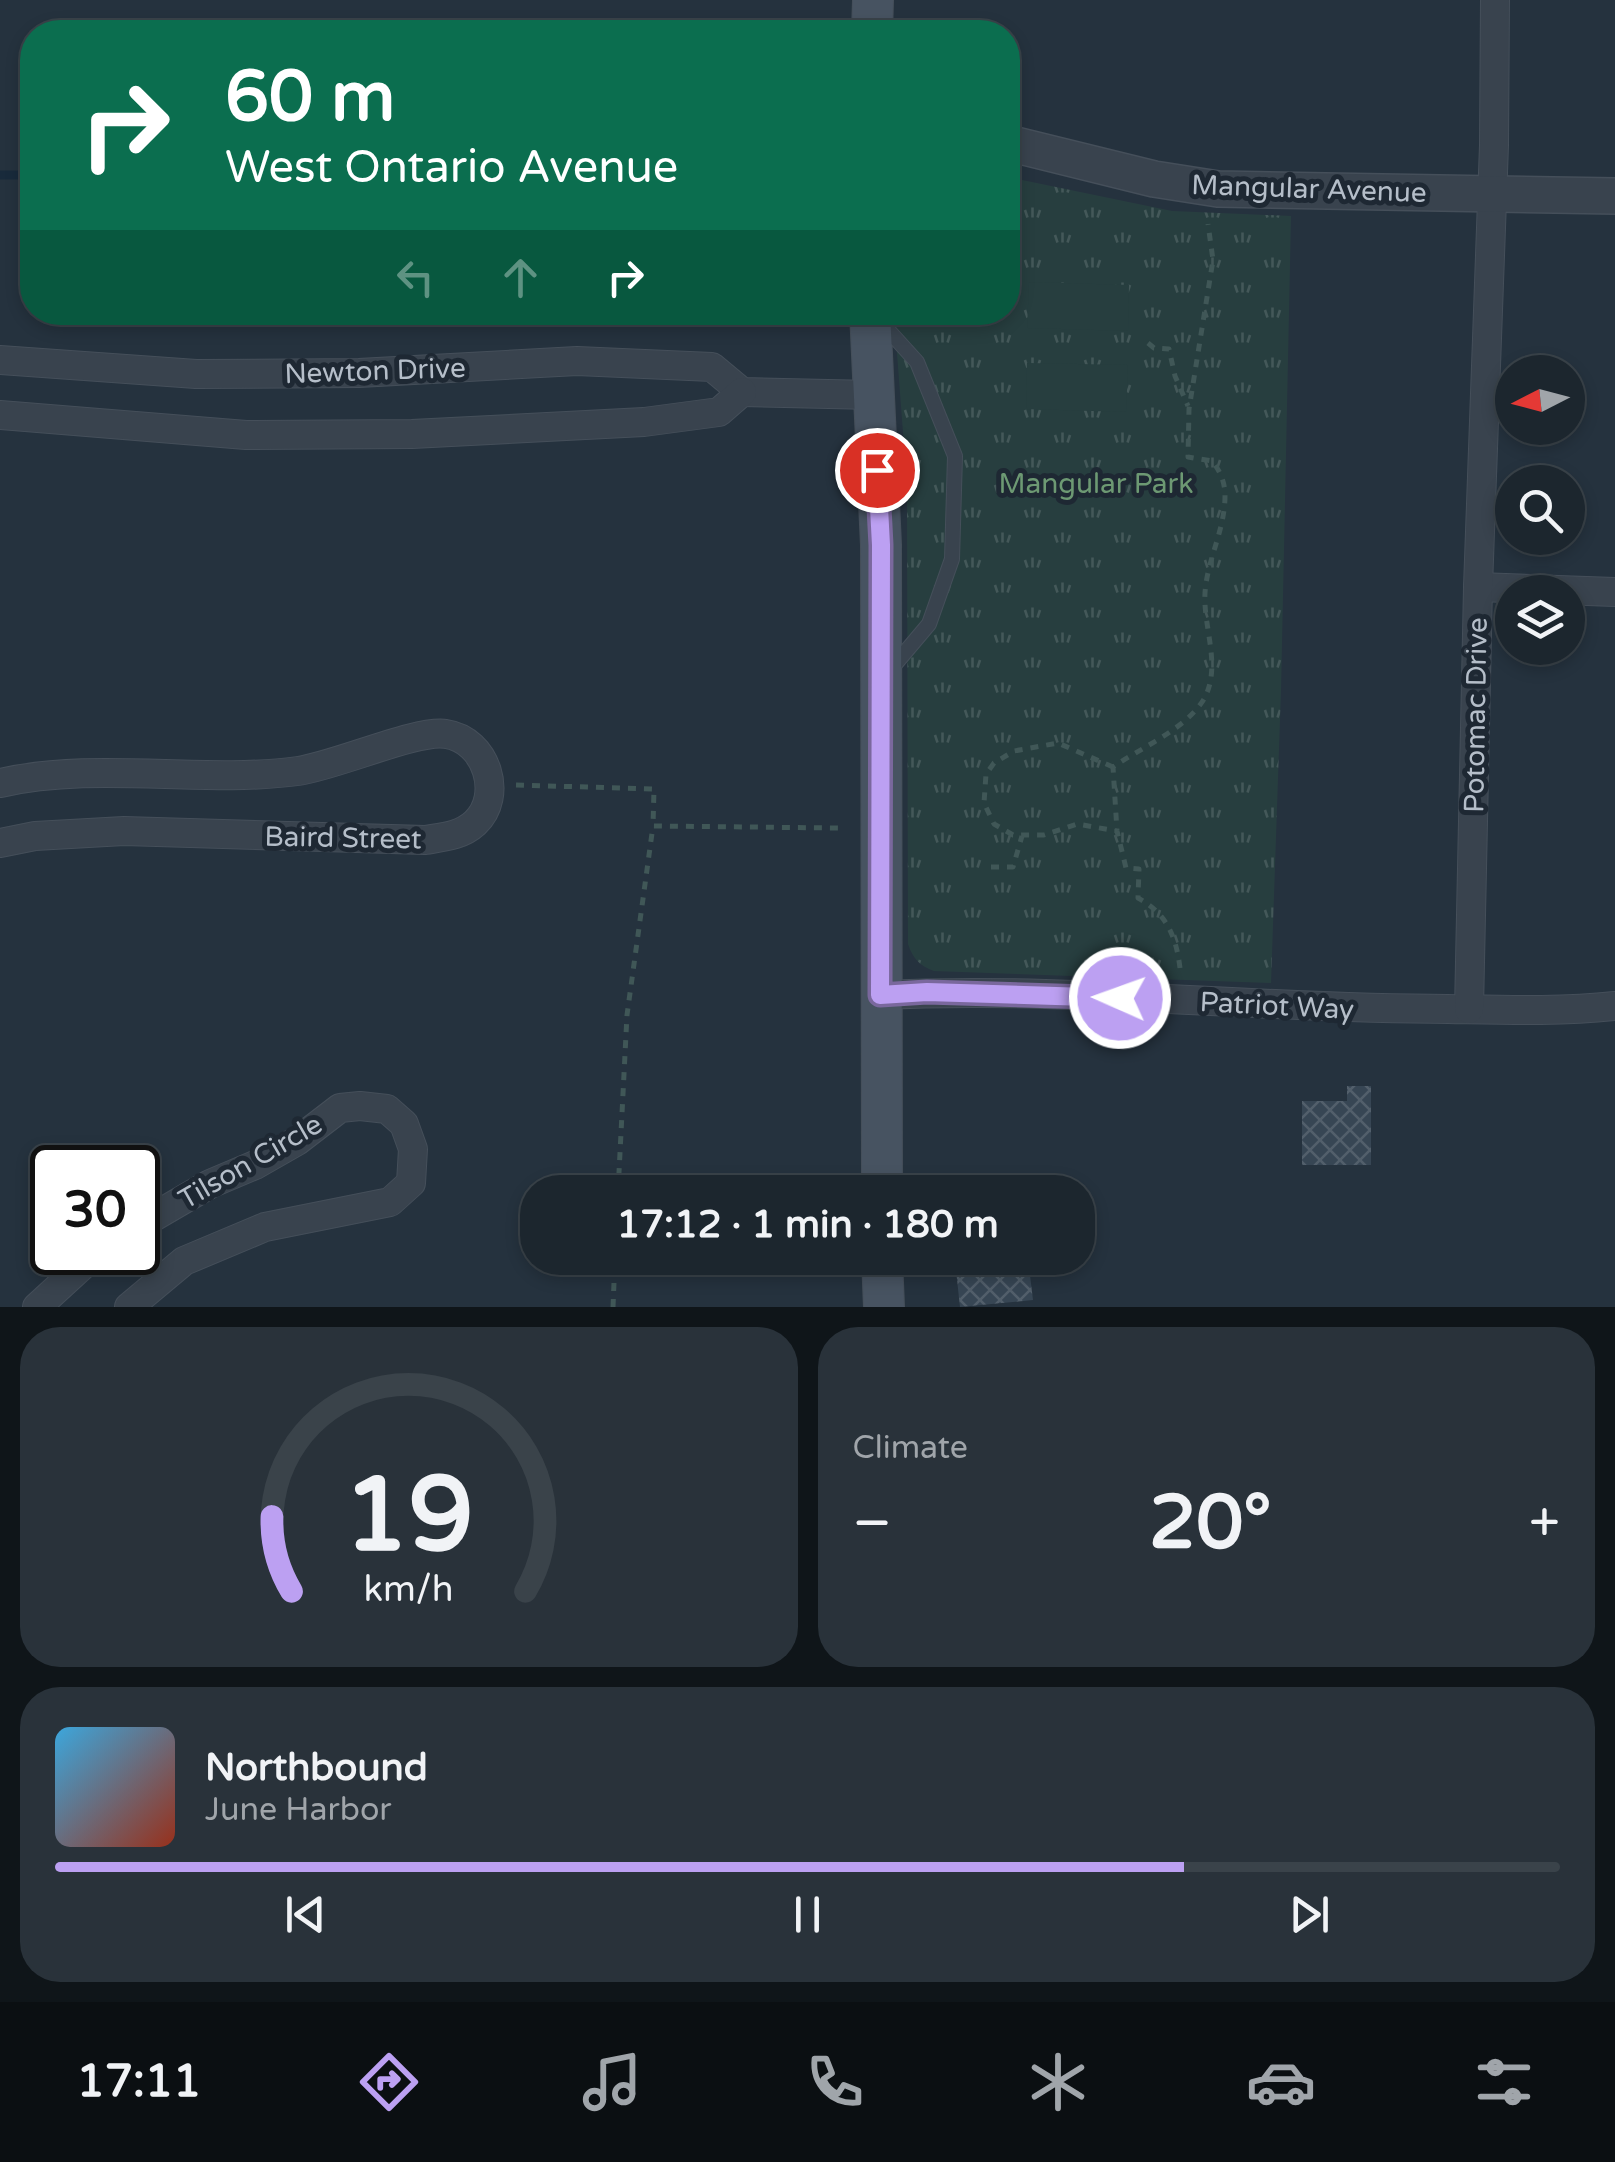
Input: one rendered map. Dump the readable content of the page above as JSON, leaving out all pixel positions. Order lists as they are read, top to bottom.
{
  "streets": {
    "street": [
      "Mangular Avenue",
      "Newton Drive",
      "Potomac Drive",
      "Baird Street",
      "Patriot Way",
      "Tilson Circle"
    ]
  },
  "crossings": [
    ["Mangular Avenue", "Potomac Drive"],
    ["Potomac Drive", "Patriot Way"]
  ],
  "parks": ["Mangular Park"],
  "north": "left",
  "page": {
    "turn": ["60 m", "West Ontario Avenue"],
    "limit": "30",
    "trip": "17:12 · 1 min · 180 m",
    "tile": "Climate",
    "heat": ["−", "20°", "+"],
    "song": ["Northbound", "June Harbor"],
    "tabs": "17:11",
    "gauge": ["19", "km/h"]
  }
}
